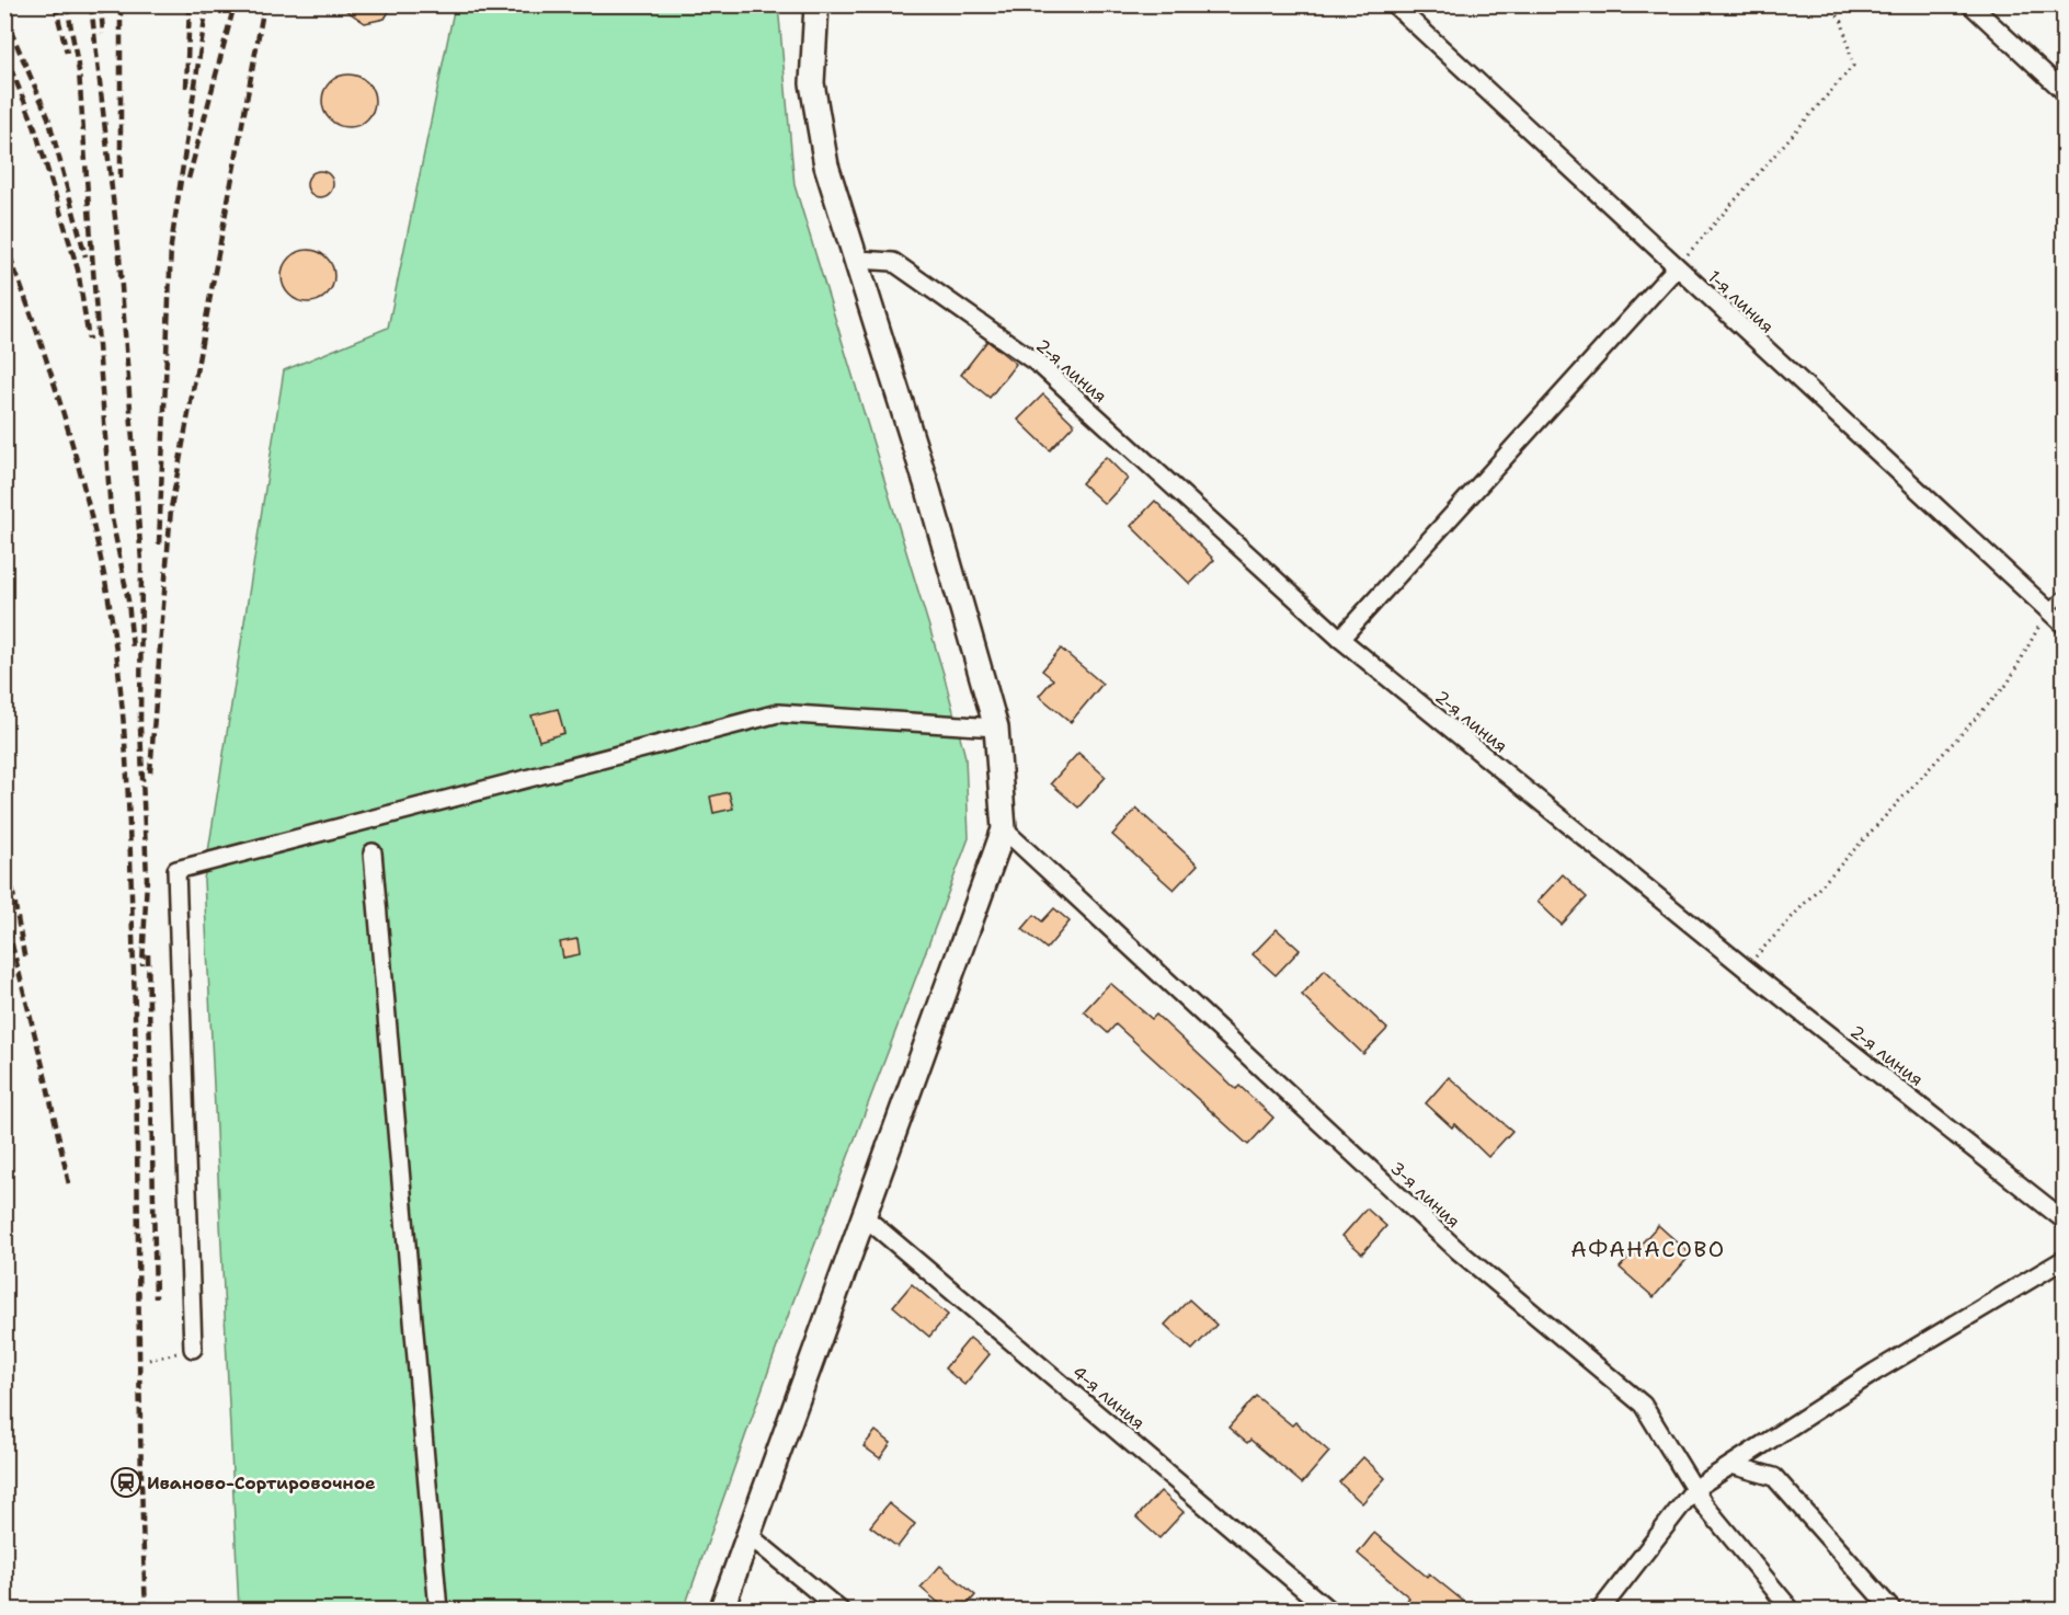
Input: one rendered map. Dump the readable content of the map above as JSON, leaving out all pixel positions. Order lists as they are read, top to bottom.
{
  "streets": {
    "street": [
      "1-я линия",
      "2-я линия",
      "3-я линия",
      "4-я линия"
    ]
  },
  "districts": ["АФАНАСОВО"],
  "places": {
    "station": ["Иваново-Сортировочное"]
  }
}
